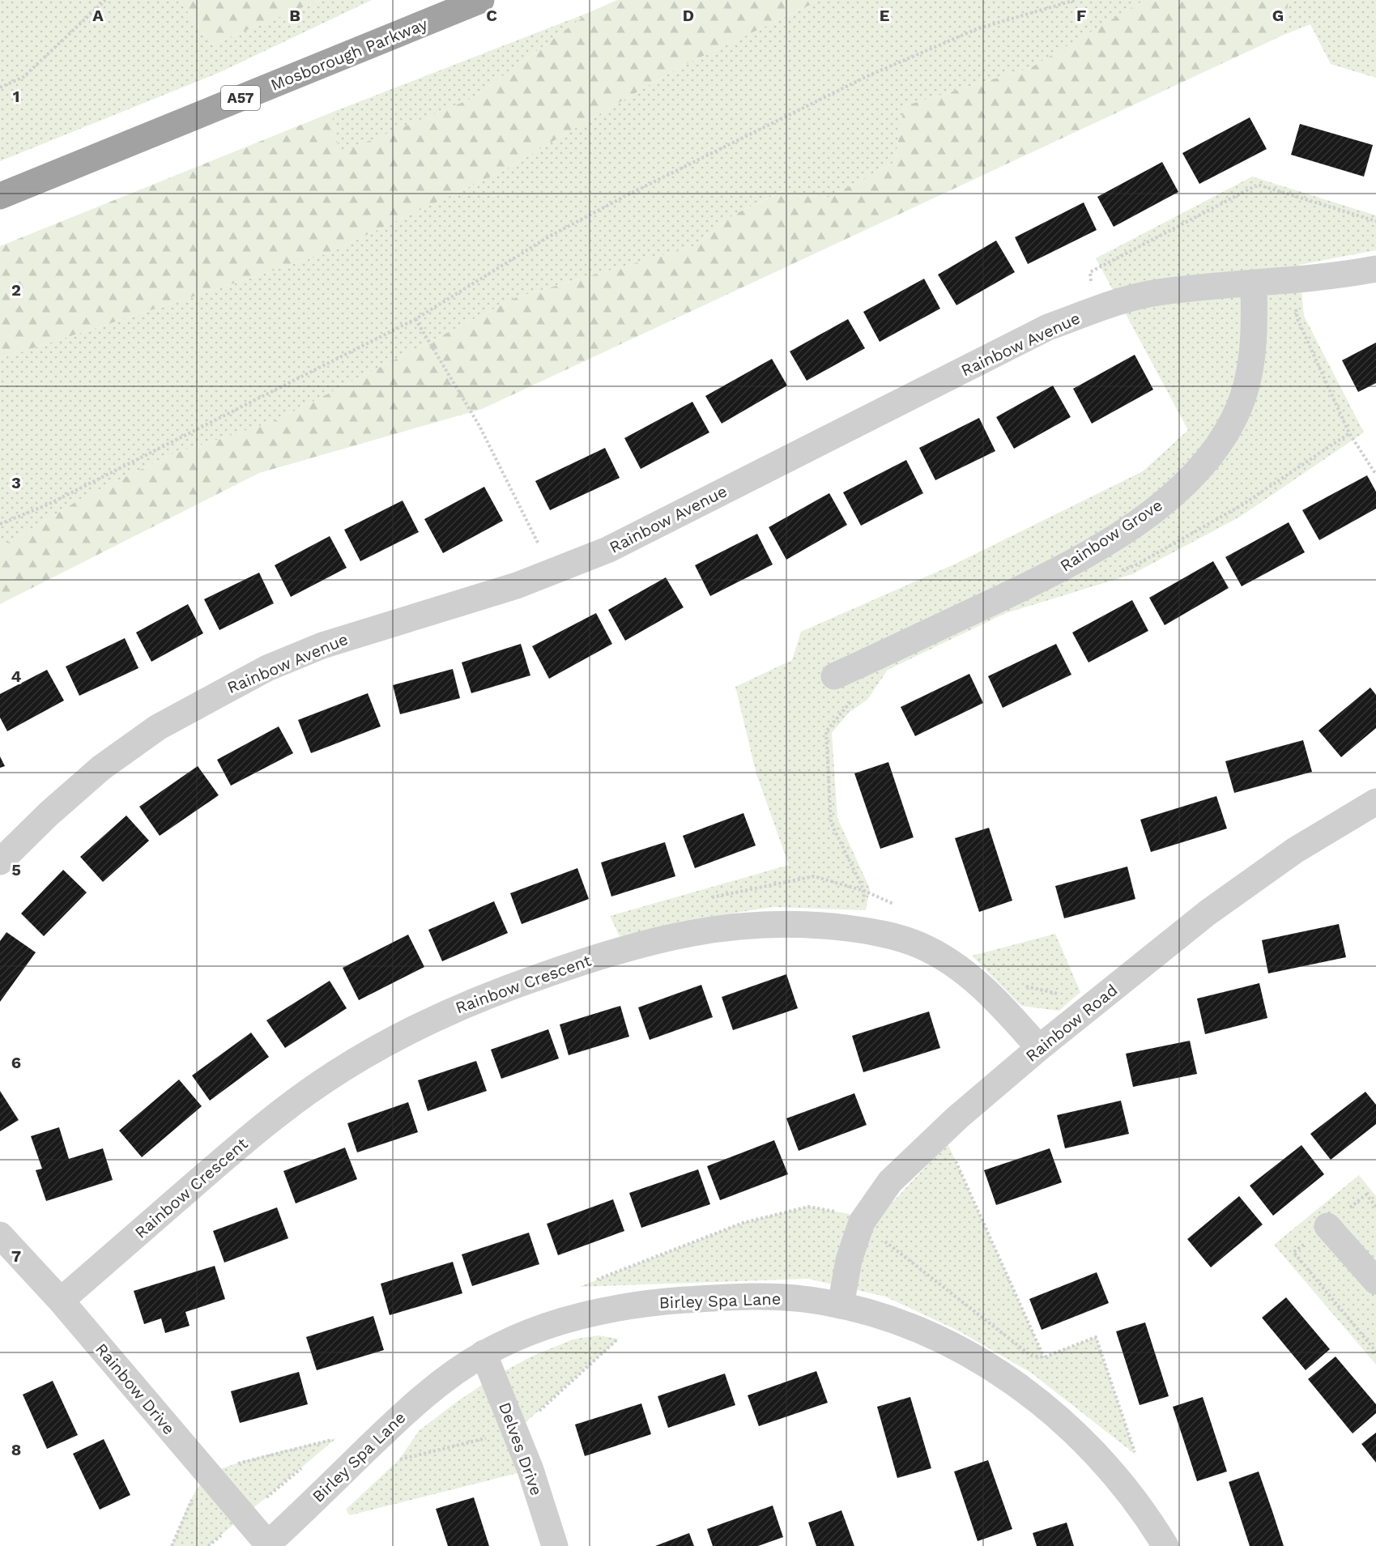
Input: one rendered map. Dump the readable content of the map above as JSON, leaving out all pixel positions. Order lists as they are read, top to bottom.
{
  "streets": {
    "highway": ["Mosborough Parkway", "A57"],
    "street": [
      "Rainbow Avenue",
      "Rainbow Grove",
      "Rainbow Crescent",
      "Rainbow Road",
      "Birley Spa Lane",
      "Rainbow Drive",
      "Delves Drive"
    ]
  },
  "crossings": [
    ["Rainbow Avenue", "Rainbow Grove"],
    ["Rainbow Crescent", "Rainbow Road"],
    ["Rainbow Crescent", "Rainbow Drive"],
    ["Rainbow Road", "Birley Spa Lane"],
    ["Birley Spa Lane", "Rainbow Drive"],
    ["Birley Spa Lane", "Delves Drive"]
  ],
  "grid": {
    "columns": [
      "A",
      "B",
      "C",
      "D",
      "E",
      "F",
      "G"
    ],
    "rows": [
      "1",
      "2",
      "3",
      "4",
      "5",
      "6",
      "7",
      "8"
    ]
  }
}
